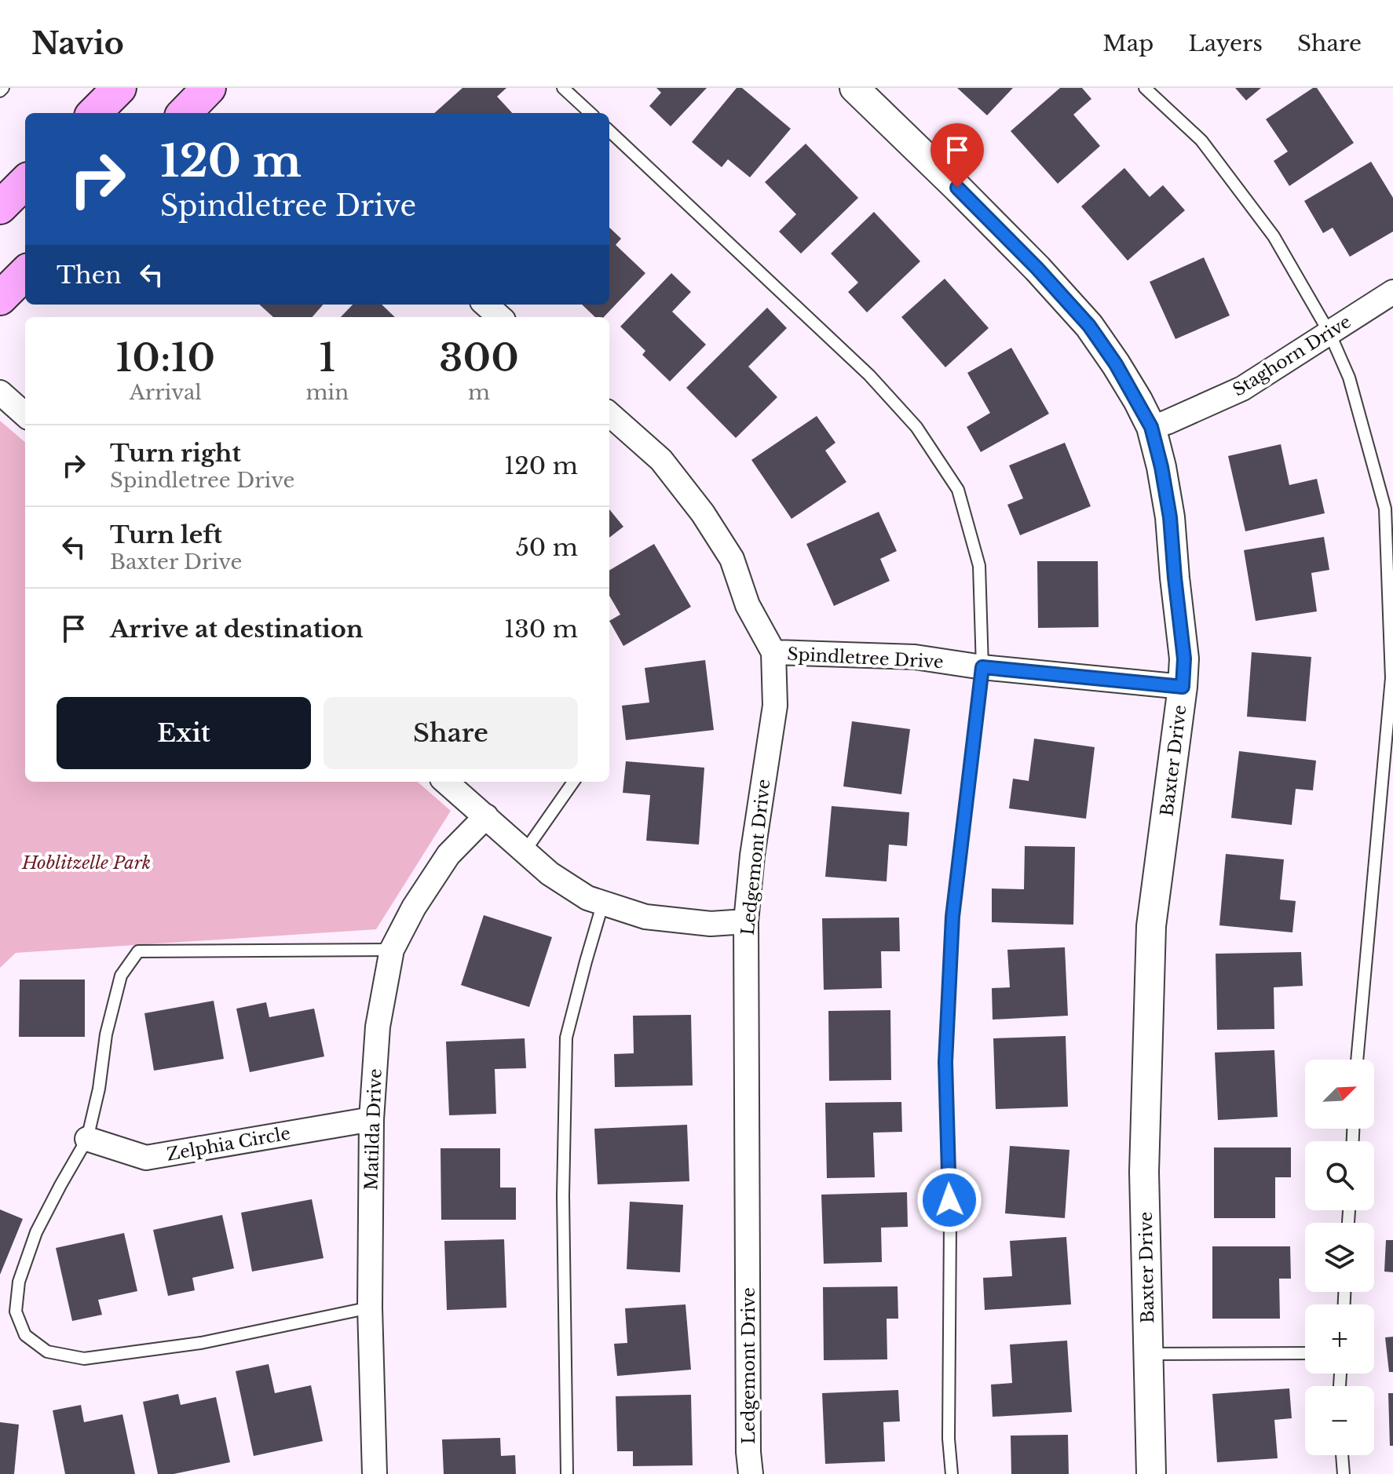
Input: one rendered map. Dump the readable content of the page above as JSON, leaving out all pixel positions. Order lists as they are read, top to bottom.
{
  "streets": {
    "street": [
      "Staghorn Drive",
      "Spindletree Drive",
      "Baxter Drive",
      "Ledgemont Drive",
      "Matilda Drive",
      "Zelphia Circle"
    ]
  },
  "crossings": [
    ["Staghorn Drive", "Baxter Drive"],
    ["Spindletree Drive", "Baxter Drive"],
    ["Spindletree Drive", "Ledgemont Drive"],
    ["Matilda Drive", "Zelphia Circle"]
  ],
  "parks": ["Hoblitzelle Park"],
  "north": "top right",
  "page": {
    "header": "Navio",
    "nav": ["Map", "Layers", "Share"],
    "turn": ["120 m", "Spindletree Drive"],
    "then": "Then",
    "eta": [
      "10:10",
      "Arrival",
      "1",
      "min",
      "300",
      "m"
    ],
    "list": [
      {
        "name": "Turn right",
        "note": "Spindletree Drive",
        "value": "120 m"
      },
      {
        "name": "Turn left",
        "note": "Baxter Drive",
        "value": "50 m"
      },
      {
        "name": "Arrive at destination",
        "value": "130 m"
      }
    ],
    "buttons": ["Exit", "Share"],
    "map_buttons": ["+", "−"]
  }
}
